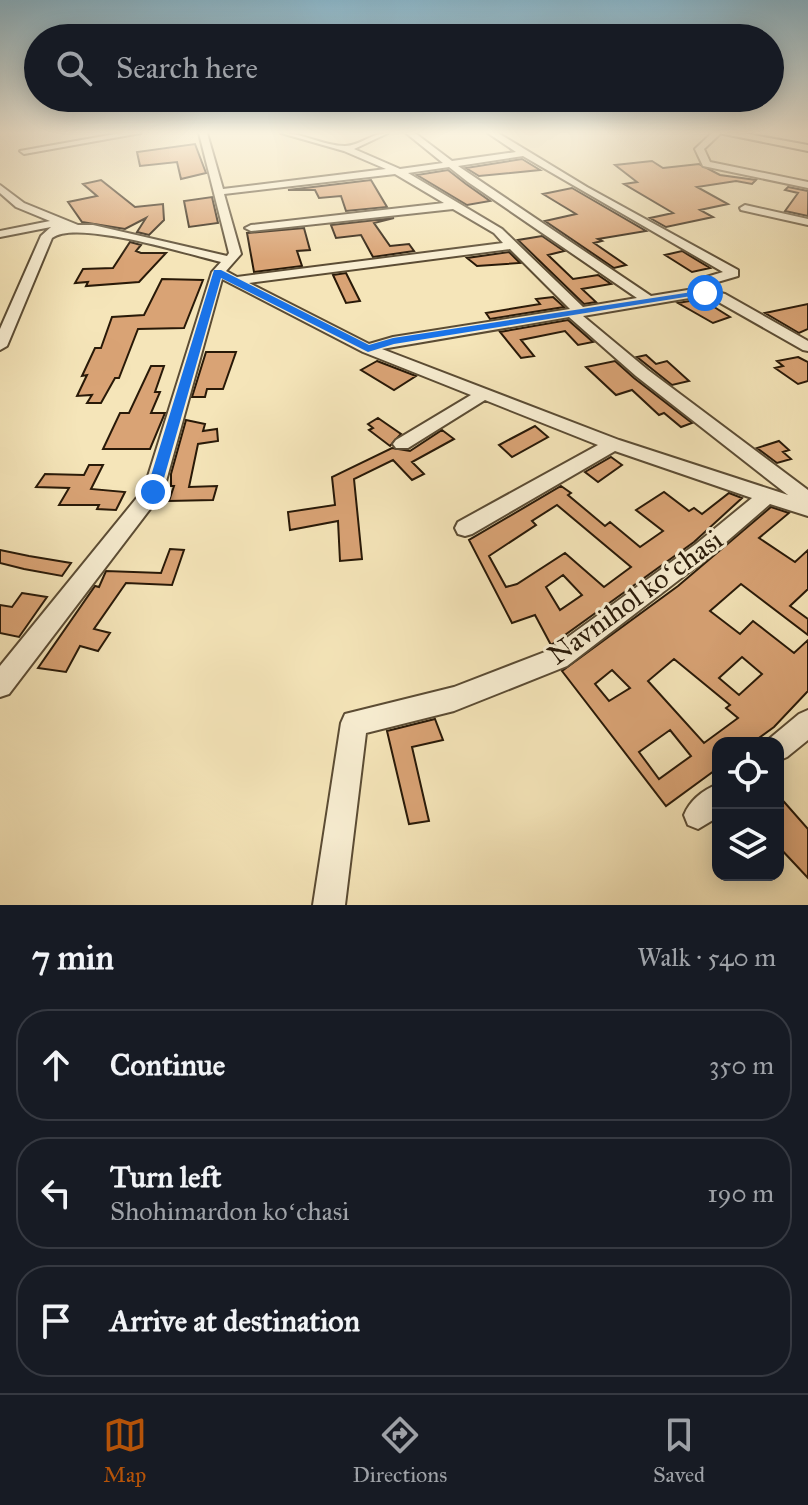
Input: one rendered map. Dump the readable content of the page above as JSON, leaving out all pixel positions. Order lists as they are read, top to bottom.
{
  "streets": {
    "street": ["Navnihol koʻchasi"]
  },
  "page": {
    "search": "Search here",
    "heading": ["7 min", "Walk · 540 m"],
    "list": [
      ["Continue", "350 m"],
      ["Turn left", "Shohimardon koʻchasi", "190 m"],
      "Arrive at destination"
    ],
    "nav": ["Map", "Directions", "Saved"]
  }
}
